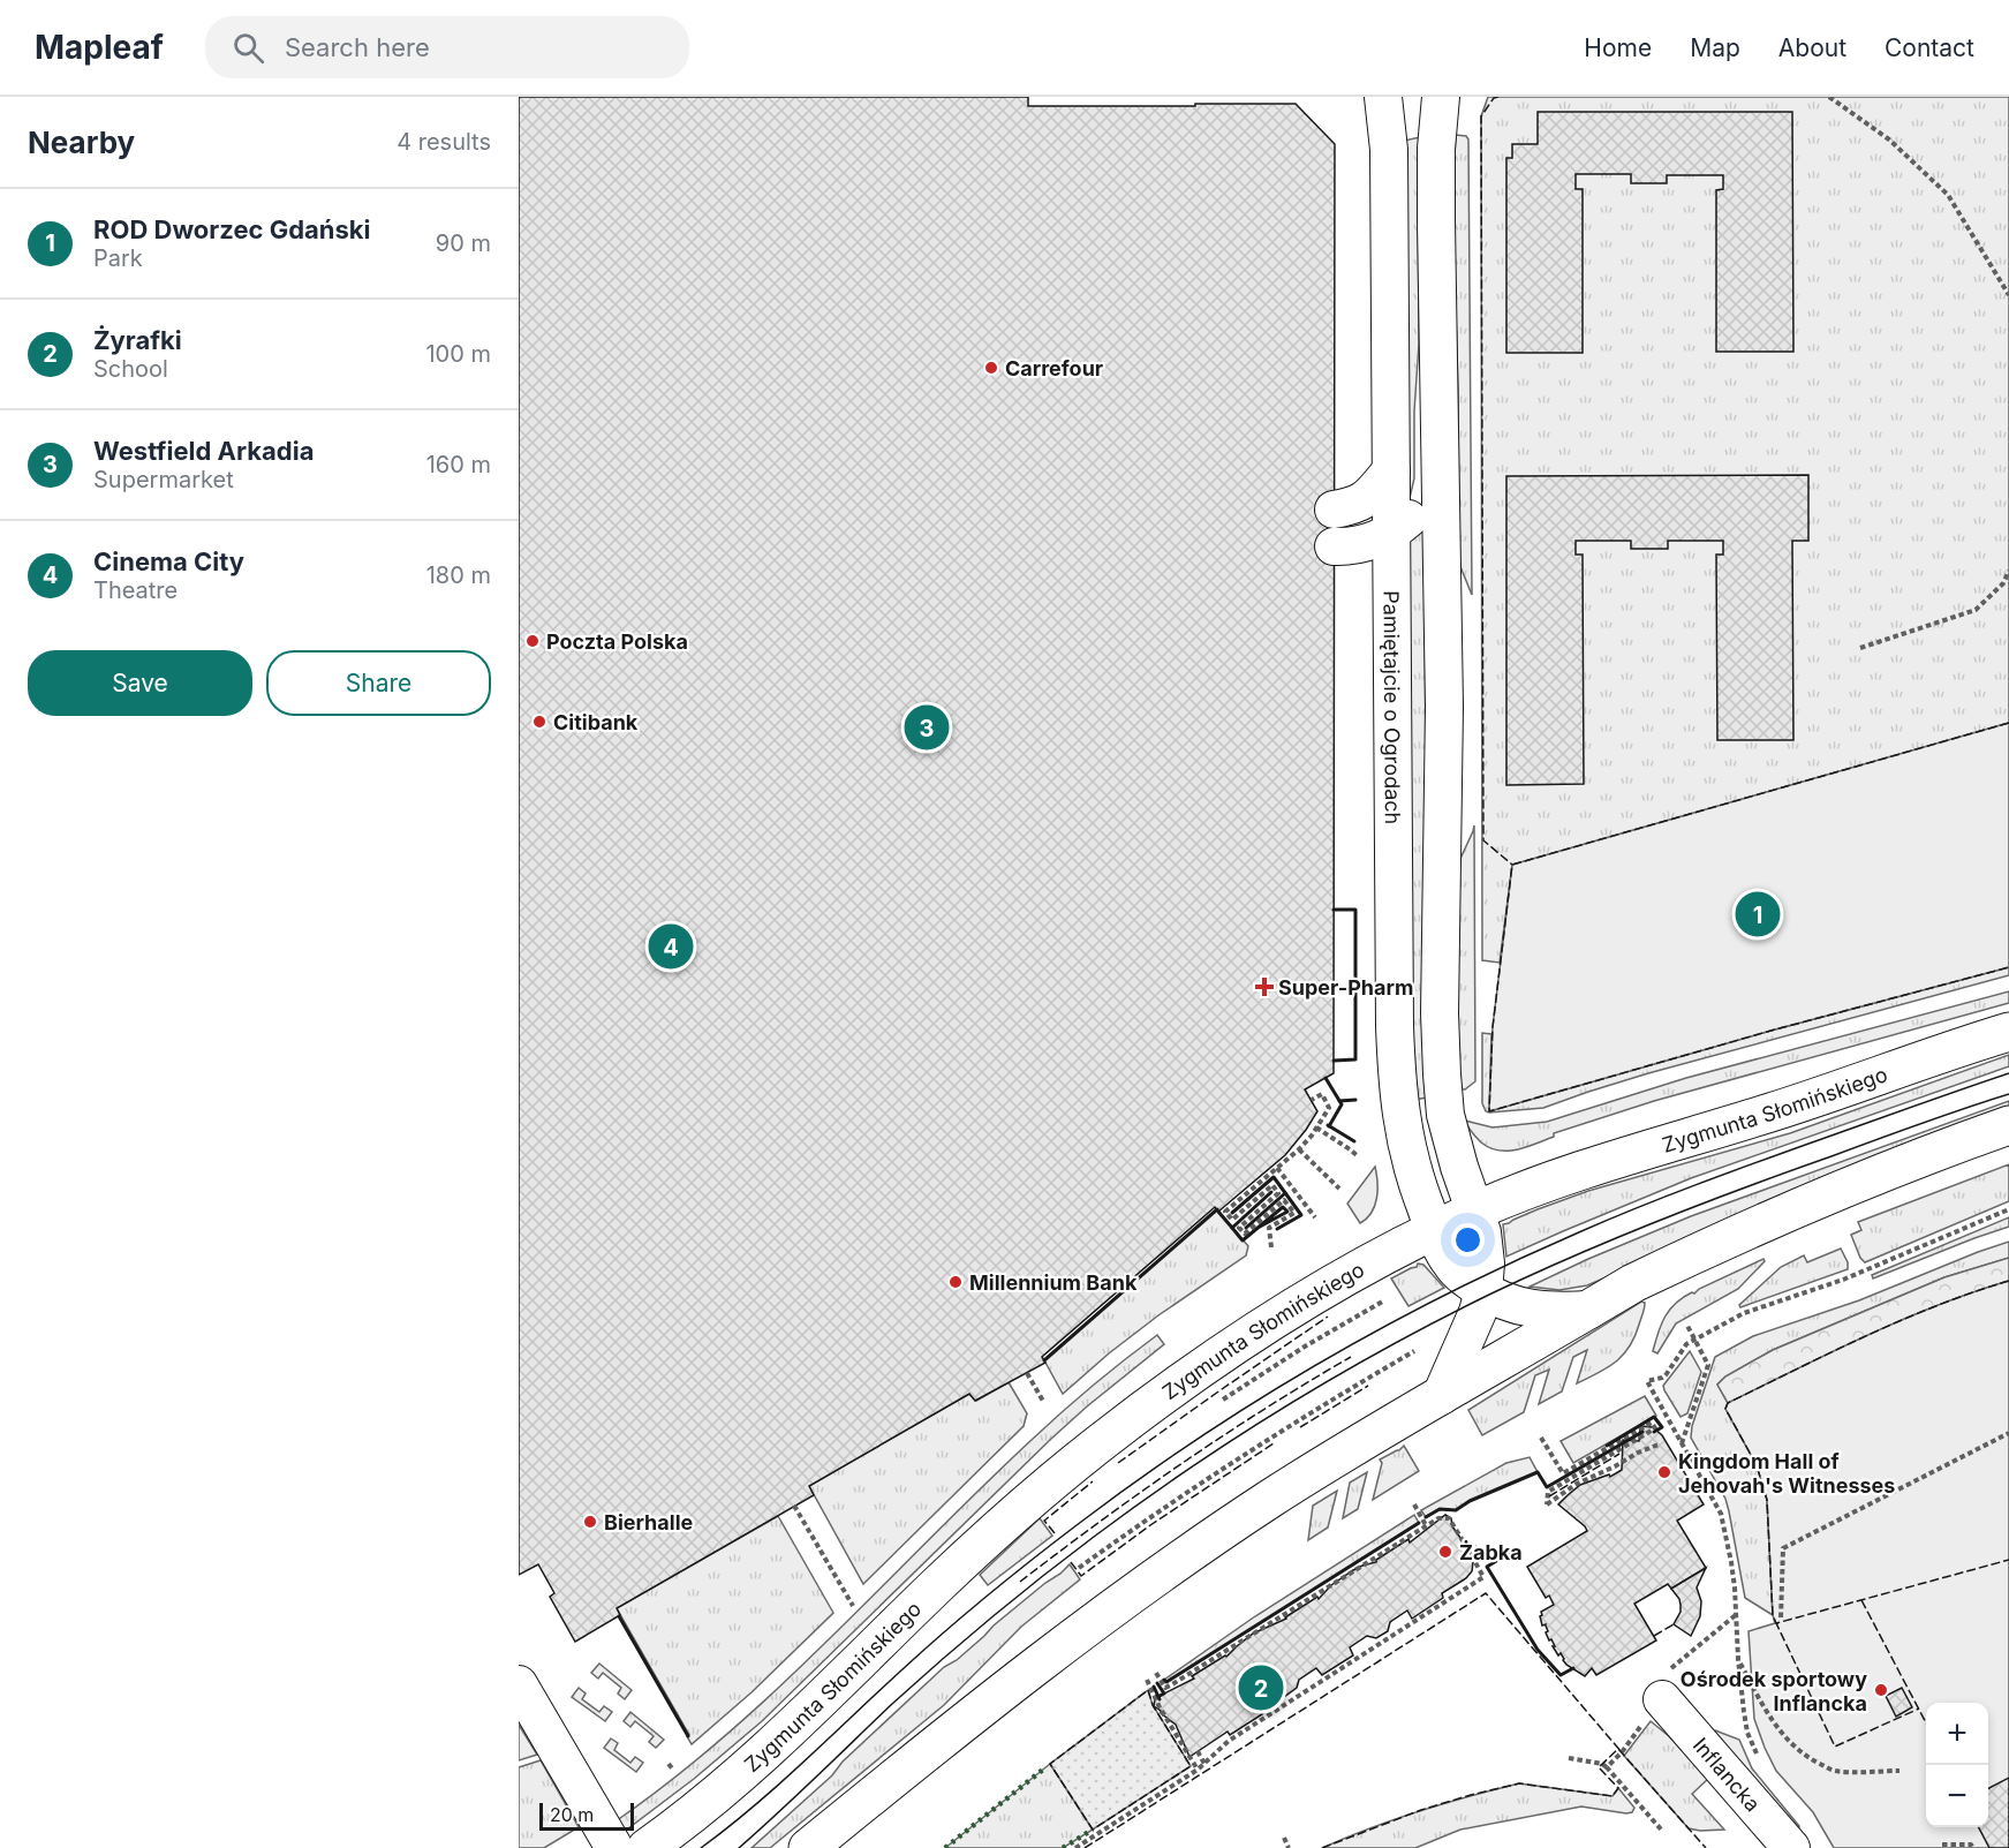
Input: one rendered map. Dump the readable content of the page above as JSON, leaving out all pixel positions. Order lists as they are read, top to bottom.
{
  "streets": {
    "main road": ["Zygmunta Słomińskiego"],
    "street": ["Pamiętajcie o Ogrodach", "Inflancka"]
  },
  "crossings": [
    ["Pamiętajcie o Ogrodach", "Zygmunta Słomińskiego"]
  ],
  "places": {
    "other": [
      "Carrefour",
      "Poczta Polska",
      "Citibank",
      "Millennium Bank",
      "Kingdom Hall of Jehovah's Witnesses",
      "Bierhalle",
      "Żabka",
      "Ośrodek sportowy Inflancka"
    ],
    "health": ["Super-Pharm"]
  },
  "scale_bar": "20 m",
  "page": {
    "header": "Mapleaf",
    "search": "Search here",
    "nav": [
      "Home",
      "Map",
      "About",
      "Contact"
    ],
    "heading": ["Nearby", "4 results"],
    "list": [
      {
        "mark": "1",
        "name": "ROD Dworzec Gdański",
        "note": "Park",
        "value": "90 m"
      },
      {
        "mark": "2",
        "name": "Żyrafki",
        "note": "School",
        "value": "100 m"
      },
      {
        "mark": "3",
        "name": "Westfield Arkadia",
        "note": "Supermarket",
        "value": "160 m"
      },
      {
        "mark": "4",
        "name": "Cinema City",
        "note": "Theatre",
        "value": "180 m"
      }
    ],
    "buttons": ["Save", "Share"],
    "pins": [
      "3",
      "1",
      "4",
      "2"
    ],
    "map_buttons": ["+", "−"],
    "scale": "20 m"
  }
}
